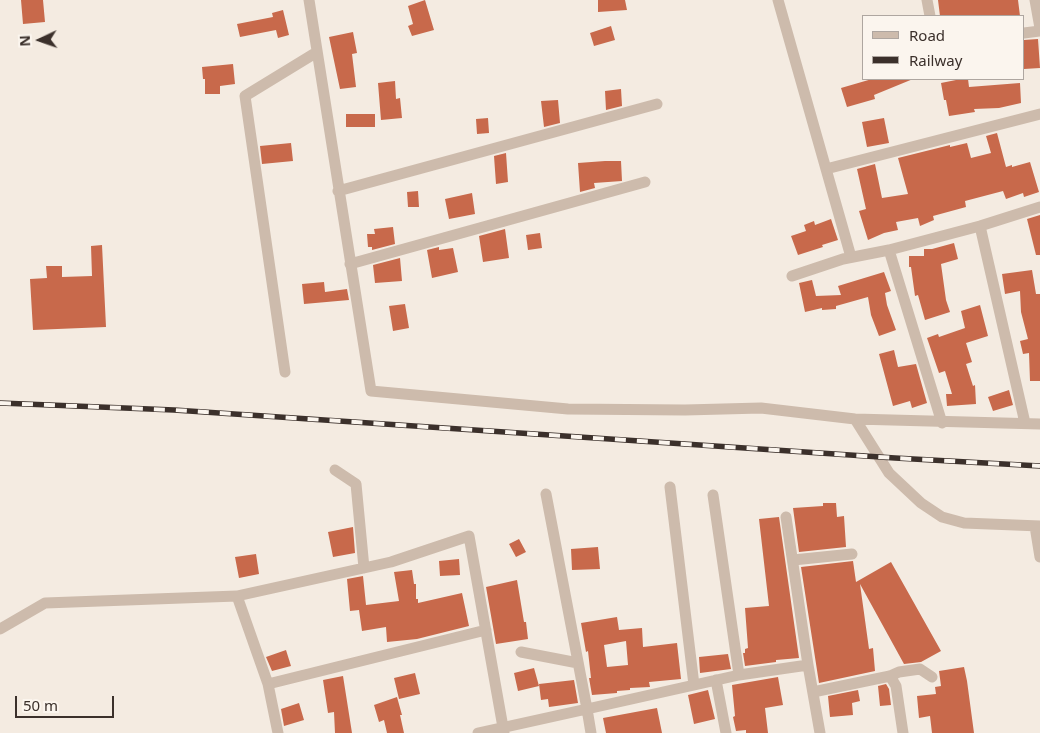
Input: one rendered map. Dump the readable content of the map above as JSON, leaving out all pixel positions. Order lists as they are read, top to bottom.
{
  "legend": ["Road", "Railway"],
  "scale_bar": "50 m",
  "north": "left"
}
